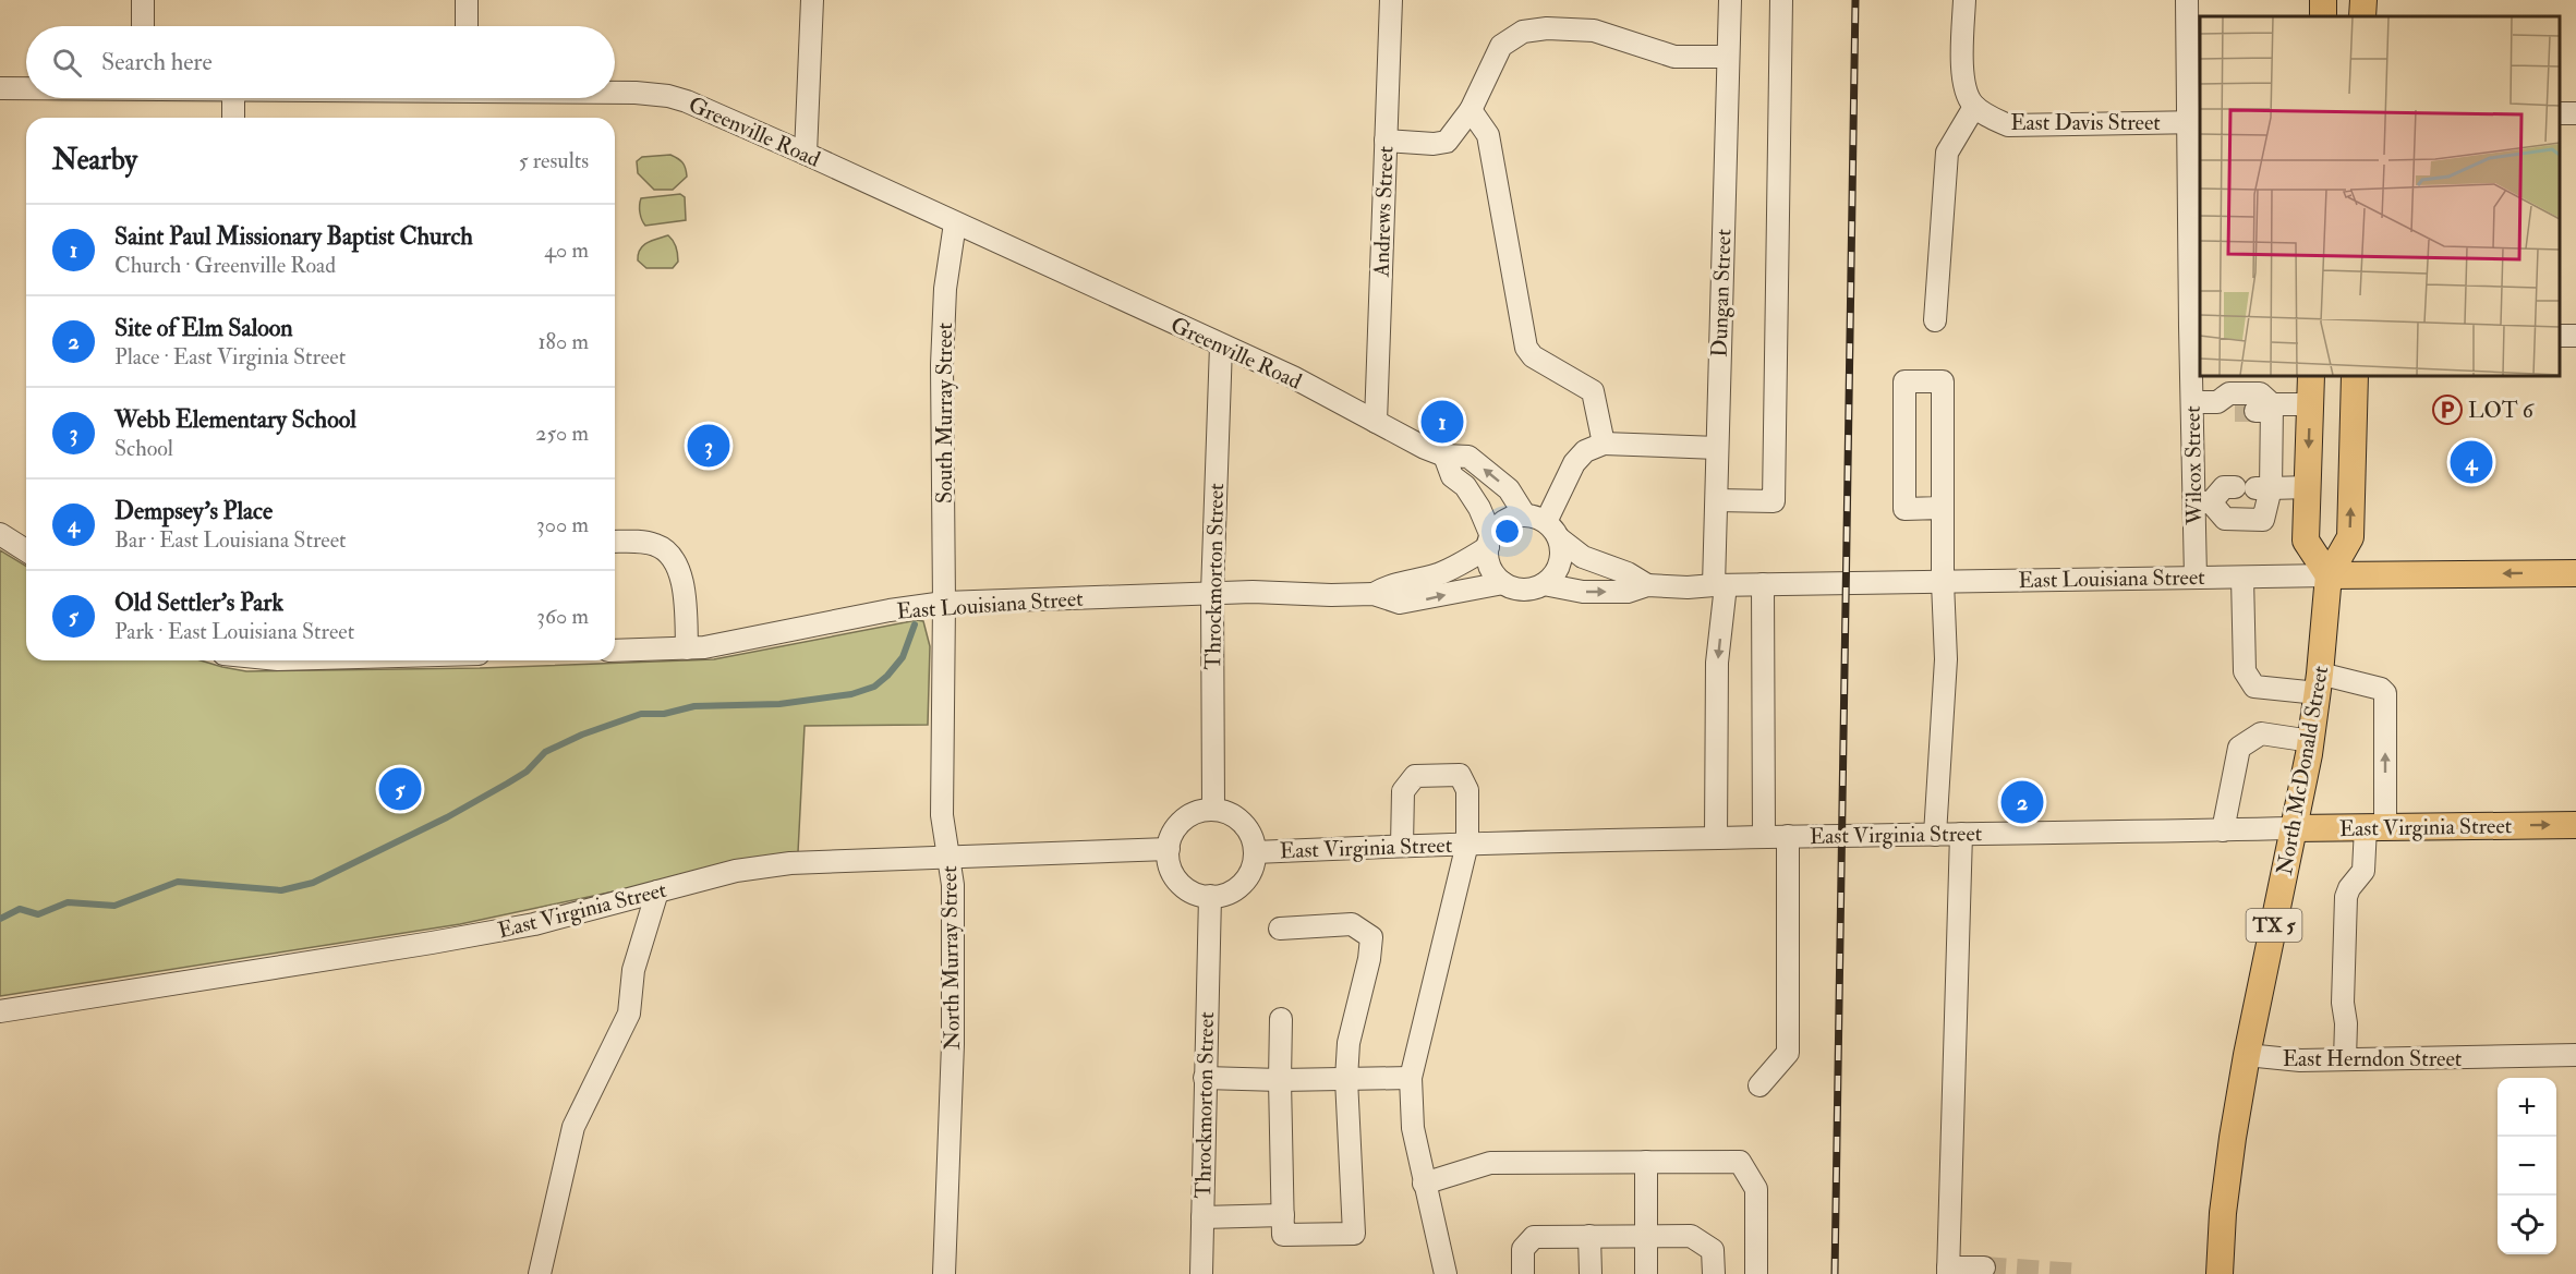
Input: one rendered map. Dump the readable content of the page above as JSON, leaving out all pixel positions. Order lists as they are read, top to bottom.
{
  "streets": {
    "main road": [
      "East Louisiana Street",
      "North McDonald Street",
      "East Virginia Street",
      "TX 5"
    ],
    "street": [
      "East Davis Street",
      "Greenville Road",
      "Andrews Street",
      "Dungan Street",
      "South Murray Street",
      "Wilcox Street",
      "Throckmorton Street",
      "North Murray Street",
      "East Herndon Street"
    ]
  },
  "crossings": [
    ["East Davis Street", "Wilcox Street"],
    ["Greenville Road", "Andrews Street"],
    ["Greenville Road", "South Murray Street"],
    ["Greenville Road", "Throckmorton Street"],
    ["Greenville Road", "East Louisiana Street"],
    ["Dungan Street", "East Louisiana Street"],
    ["Dungan Street", "East Virginia Street"],
    ["South Murray Street", "East Louisiana Street"],
    ["South Murray Street", "North Murray Street"],
    ["Wilcox Street", "East Louisiana Street"],
    ["Throckmorton Street", "East Louisiana Street"],
    ["Throckmorton Street", "East Virginia Street"],
    ["East Louisiana Street", "North McDonald Street"],
    ["East Louisiana Street", "TX 5"],
    ["East Louisiana Street", "North Murray Street"],
    ["North McDonald Street", "East Virginia Street"],
    ["North McDonald Street", "TX 5"],
    ["North McDonald Street", "East Herndon Street"],
    ["East Virginia Street", "North Murray Street"]
  ],
  "places": {
    "parking": ["LOT 6"]
  },
  "page": {
    "search": "Search here",
    "heading": ["Nearby", "5 results"],
    "list": [
      {
        "mark": "1",
        "name": "Saint Paul Missionary Baptist Church",
        "note": "Church · Greenville Road",
        "value": "40 m"
      },
      {
        "mark": "2",
        "name": "Site of Elm Saloon",
        "note": "Place · East Virginia Street",
        "value": "180 m"
      },
      {
        "mark": "3",
        "name": "Webb Elementary School",
        "note": "School",
        "value": "250 m"
      },
      {
        "mark": "4",
        "name": "Dempsey's Place",
        "note": "Bar · East Louisiana Street",
        "value": "300 m"
      },
      {
        "mark": "5",
        "name": "Old Settler's Park",
        "note": "Park · East Louisiana Street",
        "value": "360 m"
      }
    ],
    "pins": [
      "1",
      "3",
      "4",
      "5",
      "2"
    ],
    "map_buttons": ["+", "−"]
  }
}
